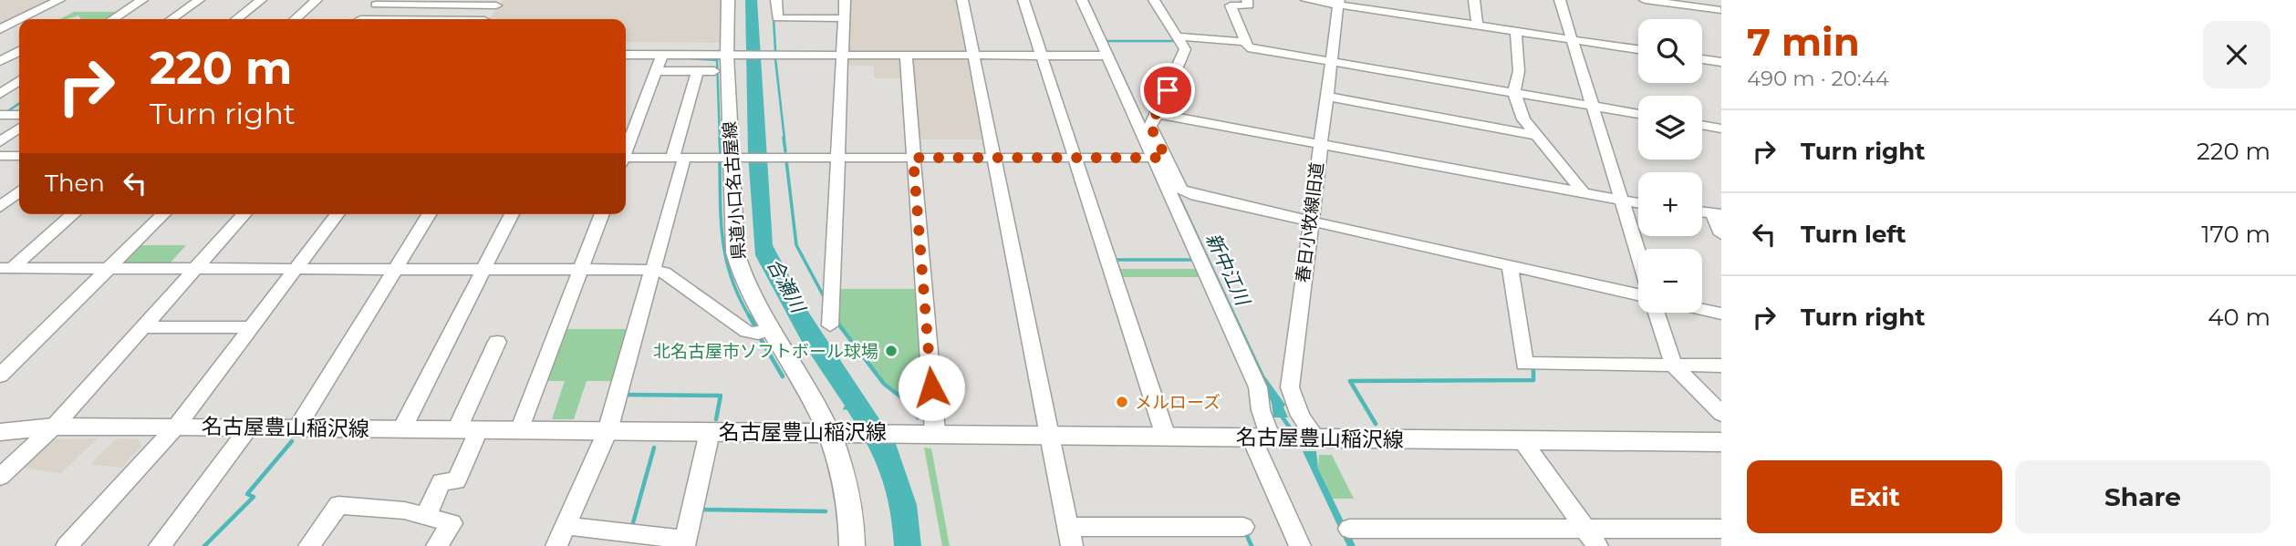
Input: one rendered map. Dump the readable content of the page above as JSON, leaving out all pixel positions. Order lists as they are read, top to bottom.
{
  "streets": {
    "main road": ["県道小口名古屋線", "名古屋豊山稲沢線"],
    "street": ["春日小牧線旧道"]
  },
  "crossings": [
    ["県道小口名古屋線", "名古屋豊山稲沢線"],
    ["春日小牧線旧道", "名古屋豊山稲沢線"]
  ],
  "water": ["新中江川", "合瀬川"],
  "places": ["北名古屋市ソフトボール球場", "メルローズ"],
  "page": {
    "heading": ["7 min", "490 m · 20:44"],
    "map_buttons": ["+", "−"],
    "turn": ["220 m", "Turn right"],
    "list": [
      {
        "name": "Turn right",
        "value": "220 m"
      },
      {
        "name": "Turn left",
        "value": "170 m"
      },
      {
        "name": "Turn right",
        "value": "40 m"
      }
    ],
    "then": "Then",
    "buttons": ["Exit", "Share"]
  }
}
